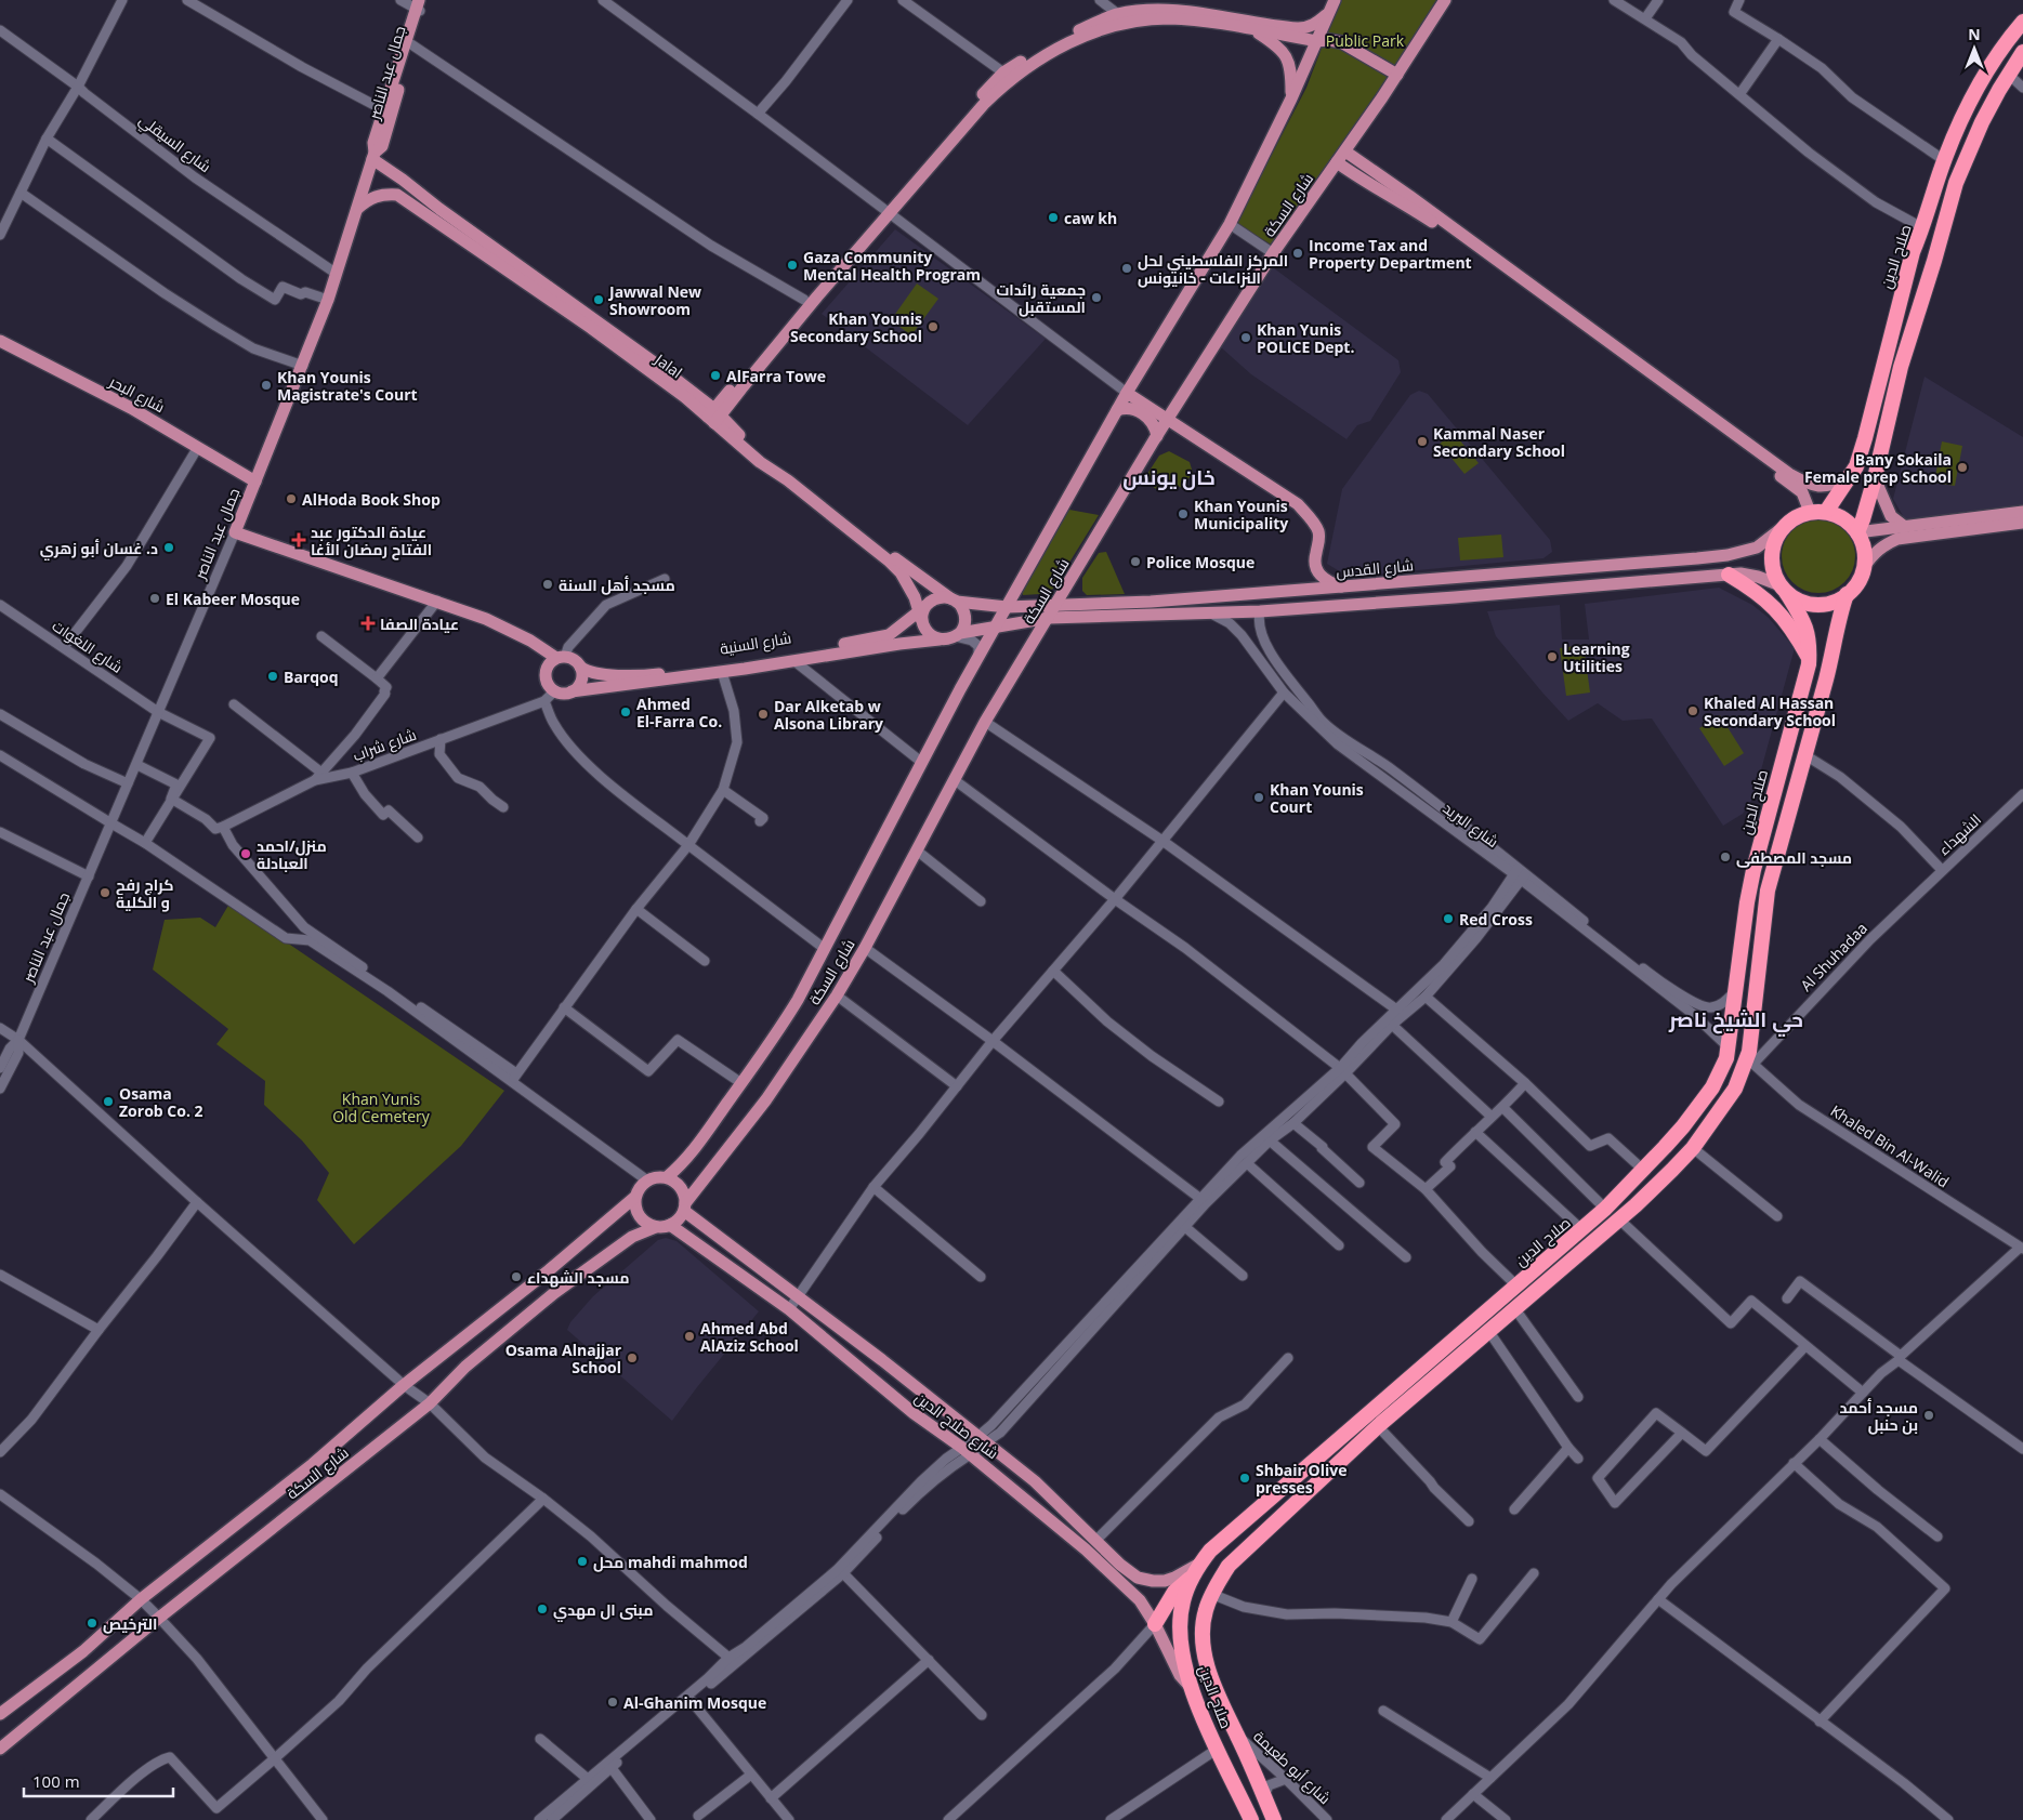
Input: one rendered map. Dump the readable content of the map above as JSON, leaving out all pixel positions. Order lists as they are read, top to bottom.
{
  "streets": {
    "highway": ["صلاح الدين"],
    "main road": [
      "جمال عبد الناصر",
      "شارع السكة",
      "Jalal",
      "شارع البحر",
      "شارع القدس",
      "شارع السنية",
      "شارع صلاح الدين"
    ],
    "street": [
      "شارع السيقلي",
      "شارع اللغوات",
      "شارع شراب",
      "شارع البريد",
      "الشهداء",
      "Al Shuhadaa",
      "Khaled Bin Al-Walid",
      "شارع أبو طعيمة"
    ]
  },
  "crossings": [
    ["جمال عبد الناصر", "شارع السيقلي"],
    ["جمال عبد الناصر", "Jalal"],
    ["جمال عبد الناصر", "شارع البحر"],
    ["جمال عبد الناصر", "شارع السنية"],
    ["جمال عبد الناصر", "شارع اللغوات"],
    ["شارع السكة", "شارع القدس"],
    ["شارع السكة", "شارع صلاح الدين"],
    ["صلاح الدين", "شارع القدس"],
    ["صلاح الدين", "شارع البريد"],
    ["صلاح الدين", "Al Shuhadaa"],
    ["صلاح الدين", "Khaled Bin Al-Walid"],
    ["صلاح الدين", "شارع صلاح الدين"],
    ["صلاح الدين", "شارع أبو طعيمة"],
    ["Jalal", "شارع القدس"],
    ["Jalal", "شارع السنية"],
    ["شارع القدس", "شارع السنية"],
    ["شارع السنية", "شارع شراب"],
    ["الشهداء", "Al Shuhadaa"],
    ["Al Shuhadaa", "Khaled Bin Al-Walid"]
  ],
  "districts": ["خان يونس", "حي الشيخ ناصر"],
  "parks": ["Public Park", "Khan Yunis Old Cemetery"],
  "places": {
    "other": [
      "caw kh",
      "Income Tax and Property Department",
      "Gaza Community Mental Health Program",
      "المركز الفلسطيني لحل النزاعات - خانيونس",
      "جمعية رائدات المستقبل",
      "Jawwal New Showroom",
      "Khan Younis Secondary School",
      "Khan Yunis POLICE Dept.",
      "AlFarra Towe",
      "Khan Younis Magistrate's Court",
      "Kammal Naser Secondary School",
      "Bany Sokaila Female prep School",
      "AlHoda Book Shop",
      "Khan Younis Municipality",
      "د. غسان أبو زهري",
      "Police Mosque",
      "مسجد أهل السنة",
      "El Kabeer Mosque",
      "Learning Utilities",
      "Barqoq",
      "Khaled Al Hassan Secondary School",
      "Ahmed El-Farra Co.",
      "Dar Alketab w Alsona Library",
      "Khan Younis Court",
      "منزل/احمد العبادلة",
      "مسجد المصطفى",
      "كراج رفح و الكلية",
      "Red Cross",
      "Osama Zorob Co. 2",
      "مسجد الشهداء",
      "Ahmed Abd AlAziz School",
      "Osama Alnajjar School",
      "مسجد أحمد بن حنبل",
      "Shbair Olive presses",
      "محل mahdi mahmod",
      "مبنى ال مهدي",
      "الترخيص",
      "Al-Ghanim Mosque"
    ],
    "health": ["عيادة الدكتور عبد الفتاح رمضان الأغا", "عيادة الصفا"]
  },
  "scale_bar": "100 m",
  "north": "top"
}
